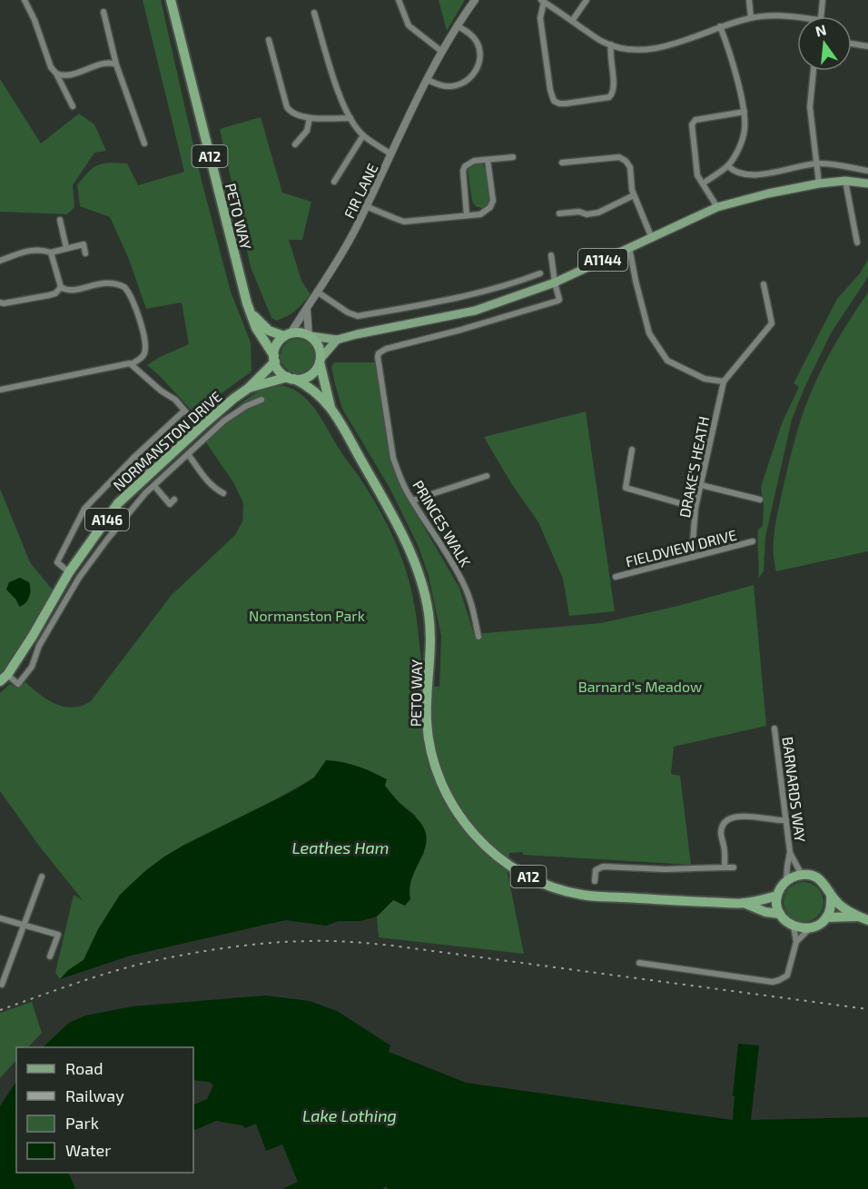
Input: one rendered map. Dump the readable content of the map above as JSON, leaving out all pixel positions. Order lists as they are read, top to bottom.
{
  "streets": {
    "highway": [
      "A12",
      "PETO WAY",
      "NORMANSTON DRIVE",
      "A146"
    ],
    "main road": ["A1144"],
    "street": [
      "FIR LANE",
      "DRAKE'S HEATH",
      "PRINCES WALK",
      "FIELDVIEW DRIVE",
      "BARNARDS WAY"
    ]
  },
  "crossings": [
    ["FIR LANE", "PETO WAY"],
    ["FIR LANE", "A1144"],
    ["FIR LANE", "NORMANSTON DRIVE"],
    ["PETO WAY", "A1144"],
    ["PETO WAY", "NORMANSTON DRIVE"],
    ["PETO WAY", "BARNARDS WAY"],
    ["A1144", "NORMANSTON DRIVE"],
    ["A1144", "PRINCES WALK"],
    ["DRAKE'S HEATH", "FIELDVIEW DRIVE"]
  ],
  "water": ["Leathes Ham", "Lake Lothing"],
  "parks": ["Normanston Park", "Barnard's Meadow"],
  "legend": [
    "Road",
    "Railway",
    "Park",
    "Water"
  ],
  "north": "top"
}
